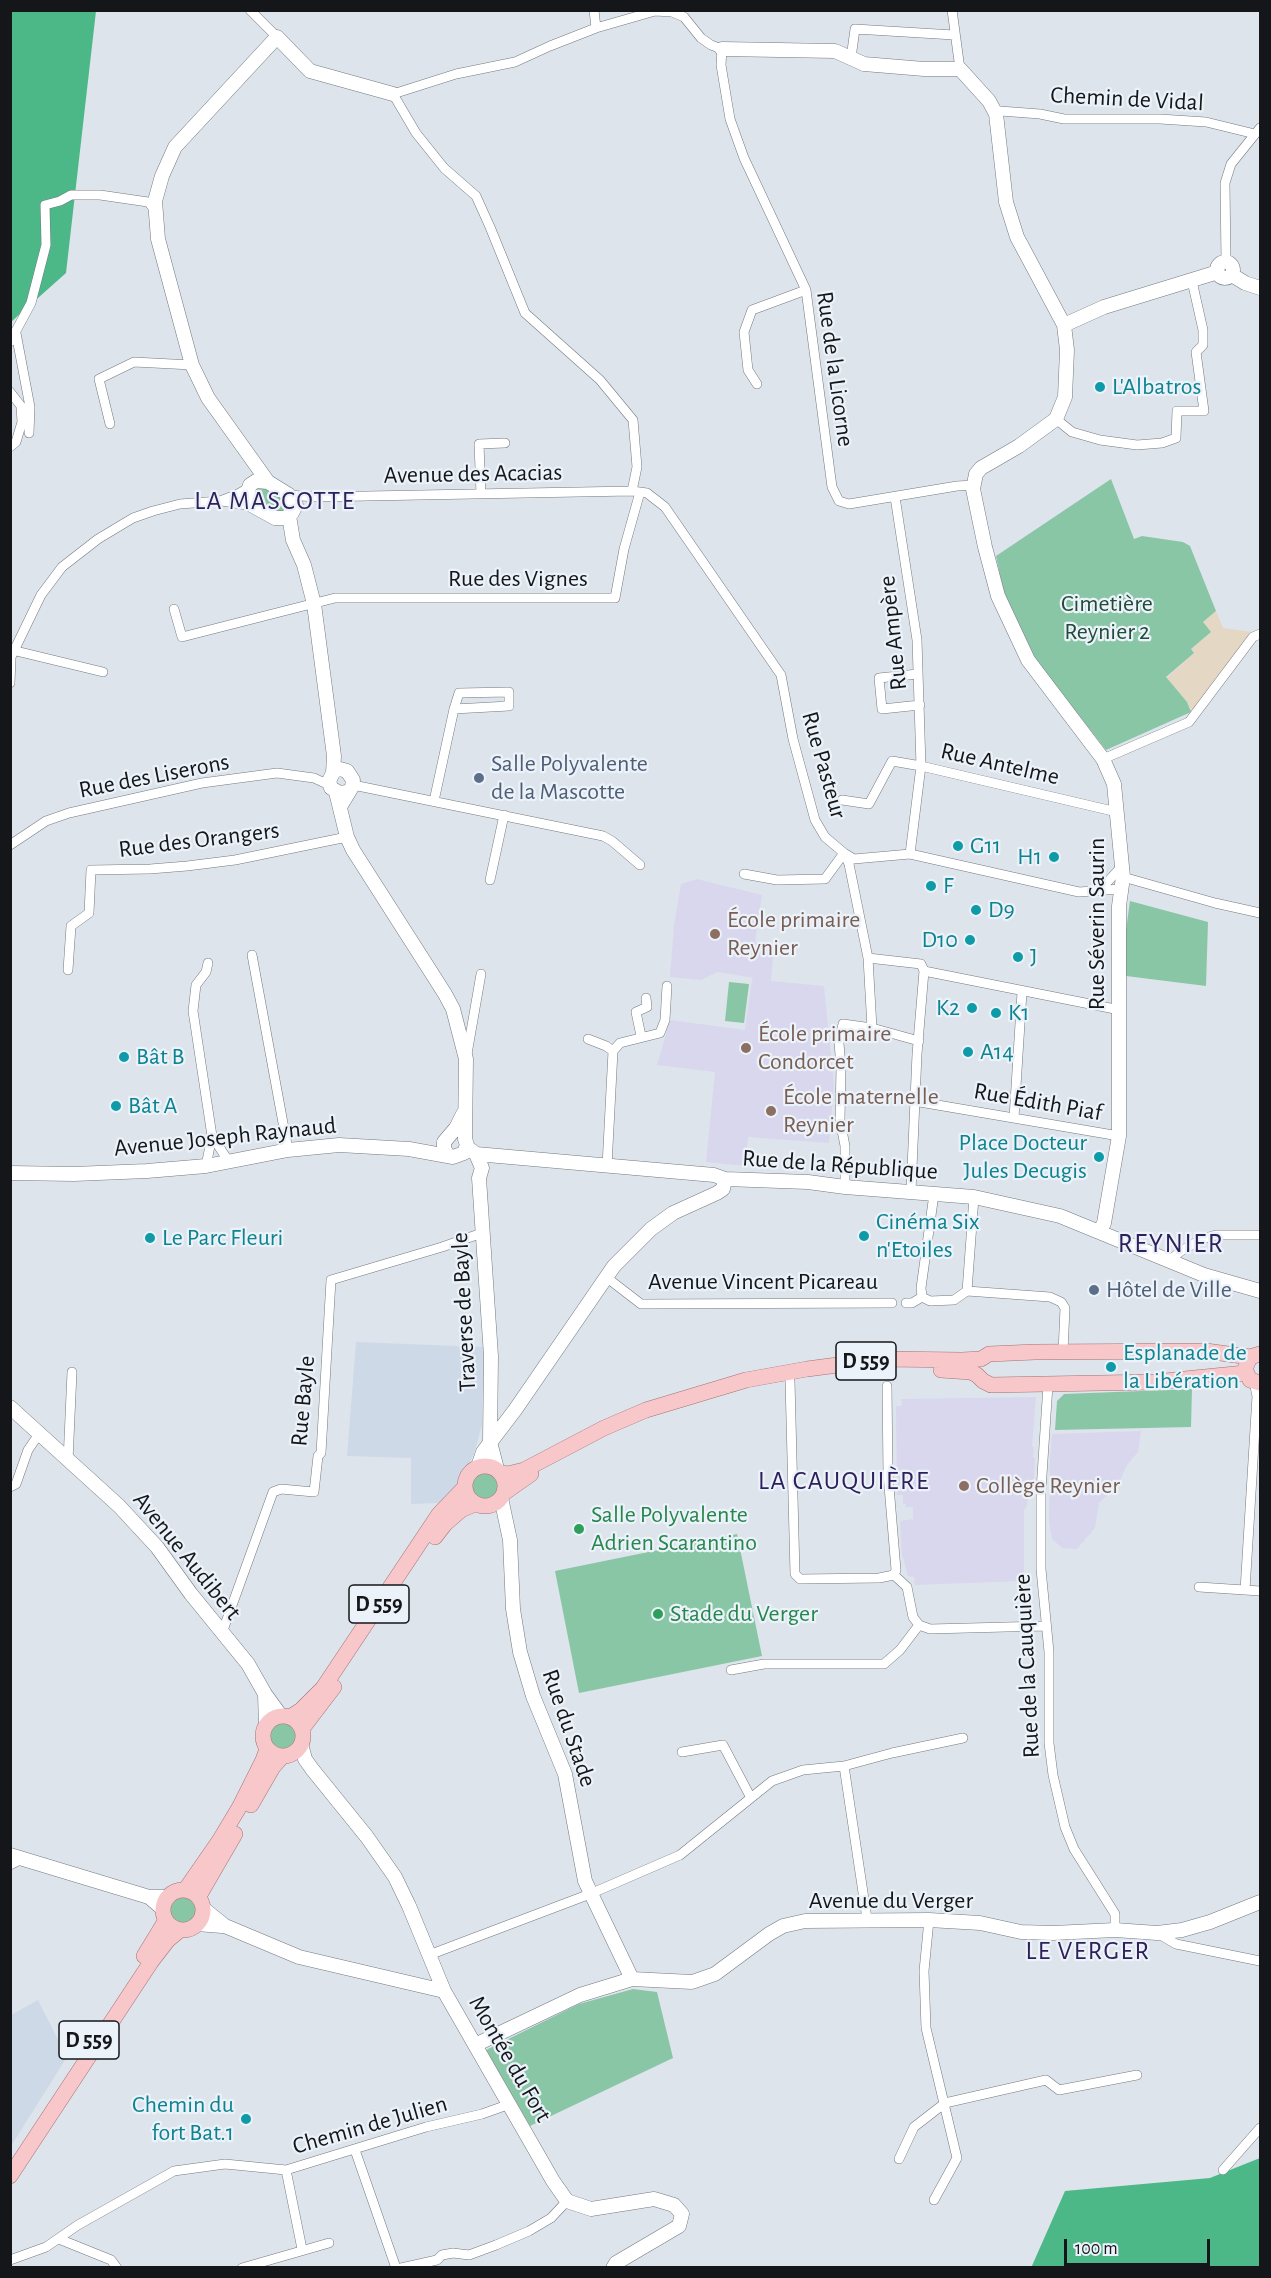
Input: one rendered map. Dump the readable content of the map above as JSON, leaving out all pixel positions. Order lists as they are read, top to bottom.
{
  "streets": {
    "main road": ["D 559"],
    "street": [
      "Chemin de Vidal",
      "Rue de la Licorne",
      "Avenue des Acacias",
      "Rue des Vignes",
      "Rue Ampère",
      "Rue Antelme",
      "Rue Pasteur",
      "Rue des Liserons",
      "Rue des Orangers",
      "Rue Séverin Saurin",
      "Rue Édith Piaf",
      "Avenue Joseph Raynaud",
      "Rue de la République",
      "Avenue Vincent Picareau",
      "Traverse de Bayle",
      "Rue Bayle",
      "Avenue Audibert",
      "Rue de la Cauquière",
      "Rue du Stade",
      "Avenue du Verger",
      "Montée du Fort",
      "Chemin de Julien"
    ]
  },
  "crossings": [
    ["Rue de la Licorne", "Rue Ampère"],
    ["Rue de la Licorne", "Rue Séverin Saurin"],
    ["Avenue des Acacias", "Rue des Vignes"],
    ["Avenue des Acacias", "Rue Pasteur"],
    ["Rue des Vignes", "Rue Pasteur"],
    ["Rue Ampère", "Rue Antelme"],
    ["Rue Antelme", "Rue Séverin Saurin"],
    ["Rue Séverin Saurin", "Rue Édith Piaf"],
    ["Rue Séverin Saurin", "Rue de la République"],
    ["Avenue Joseph Raynaud", "Rue de la République"],
    ["Avenue Joseph Raynaud", "Traverse de Bayle"],
    ["Rue de la République", "Avenue Vincent Picareau"],
    ["Rue de la République", "Traverse de Bayle"],
    ["Traverse de Bayle", "D 559"],
    ["Traverse de Bayle", "Rue Bayle"],
    ["Traverse de Bayle", "Rue du Stade"],
    ["D 559", "Avenue Audibert"],
    ["D 559", "Rue de la Cauquière"],
    ["D 559", "Rue du Stade"],
    ["D 559", "Montée du Fort"],
    ["Rue Bayle", "Avenue Audibert"],
    ["Rue de la Cauquière", "Avenue du Verger"],
    ["Rue du Stade", "Avenue du Verger"],
    ["Avenue du Verger", "Montée du Fort"],
    ["Montée du Fort", "Chemin de Julien"]
  ],
  "districts": [
    "LA MASCOTTE",
    "REYNIER",
    "LA CAUQUIÈRE",
    "LE VERGER"
  ],
  "parks": ["Cimetière Reynier 2"],
  "places": [
    "L'Albatros",
    "Salle Polyvalente de la Mascotte",
    "G11",
    "H1",
    "F",
    "D9",
    "École primaire Reynier",
    "D10",
    "J",
    "K2",
    "K1",
    "École primaire Condorcet",
    "A14",
    "Bât B",
    "Bât A",
    "École maternelle Reynier",
    "Place Docteur Jules Decugis",
    "Cinéma Six n'Etoiles",
    "Le Parc Fleuri",
    "Hôtel de Ville",
    "Esplanade de la Libération",
    "Collège Reynier",
    "Salle Polyvalente Adrien Scarantino",
    "Stade du Verger",
    "Chemin du fort Bat.1"
  ],
  "scale_bar": "100 m"
}
